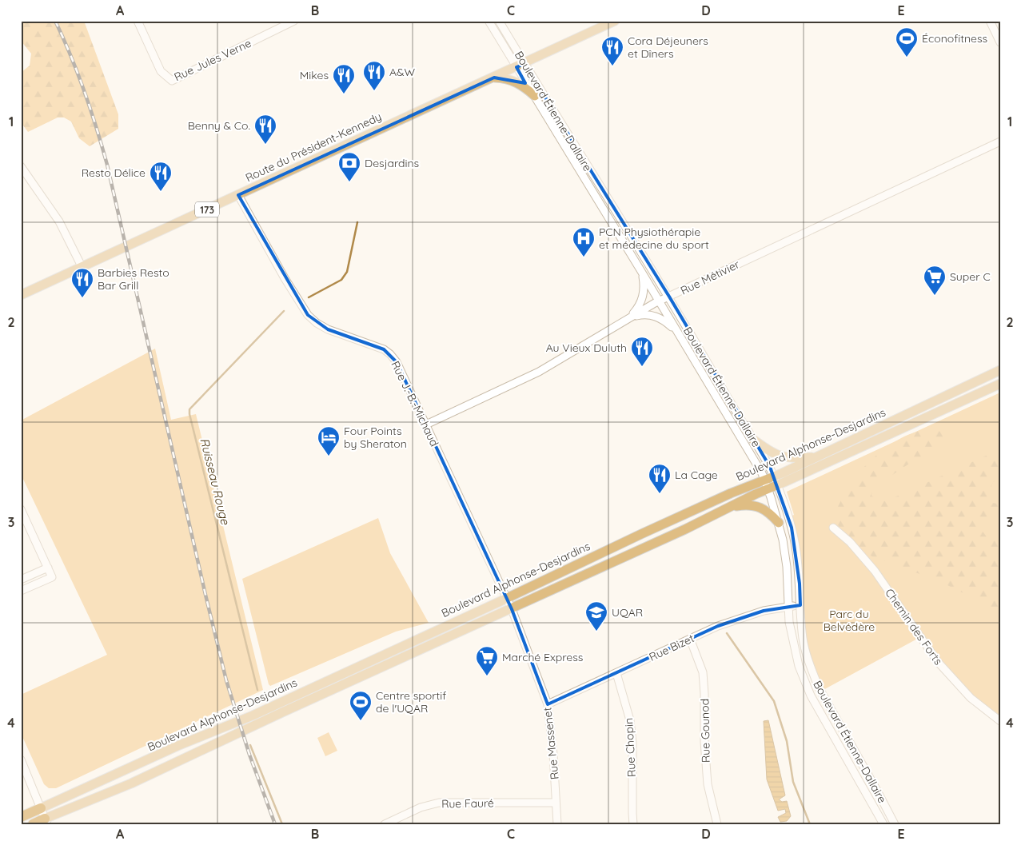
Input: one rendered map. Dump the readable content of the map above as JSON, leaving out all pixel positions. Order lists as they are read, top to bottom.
{
  "streets": {
    "main road": ["Route du Président-Kennedy", "173", "Boulevard Alphonse-Desjardins"],
    "street": [
      "Rue Jules Verne",
      "Boulevard Étienne-Dallaire",
      "Rue Métivier",
      "Rue J.-B.-Michaud",
      "Chemin des Forts",
      "Rue Bizet",
      "Rue Gounod",
      "Rue Massenet",
      "Rue Chopin",
      "Rue Fauré"
    ]
  },
  "crossings": [
    ["Boulevard Étienne-Dallaire", "Route du Président-Kennedy"],
    ["Boulevard Étienne-Dallaire", "Rue Métivier"],
    ["Boulevard Étienne-Dallaire", "Boulevard Alphonse-Desjardins"],
    ["Boulevard Étienne-Dallaire", "Rue Bizet"],
    ["Route du Président-Kennedy", "Rue J.-B.-Michaud"],
    ["Rue Métivier", "Rue J.-B.-Michaud"],
    ["Rue J.-B.-Michaud", "Boulevard Alphonse-Desjardins"],
    ["Rue J.-B.-Michaud", "Rue Massenet"],
    ["Boulevard Alphonse-Desjardins", "Rue Massenet"],
    ["Rue Bizet", "Rue Gounod"],
    ["Rue Bizet", "Rue Massenet"],
    ["Rue Bizet", "Rue Chopin"],
    ["Rue Massenet", "Rue Fauré"]
  ],
  "water": ["Ruisseau Rouge"],
  "parks": ["Parc du Belvédère"],
  "places": {
    "sports": ["Éconofitness", "Centre sportif de l'UQAR"],
    "restaurant": [
      "Cora Déjeuners et Dîners",
      "A&W",
      "Mikes",
      "Benny & Co.",
      "Resto Délice",
      "Barbies Resto Bar Grill",
      "Au Vieux Duluth",
      "La Cage"
    ],
    "bank": ["Desjardins"],
    "hospital": ["PCN Physiothérapie et médecine du sport"],
    "supermarket": ["Super C", "Marché Express"],
    "hotel": ["Four Points by Sheraton"],
    "school or university": ["UQAR"]
  },
  "grid": {
    "columns": [
      "A",
      "B",
      "C",
      "D",
      "E"
    ],
    "rows": [
      "1",
      "2",
      "3",
      "4"
    ]
  }
}
